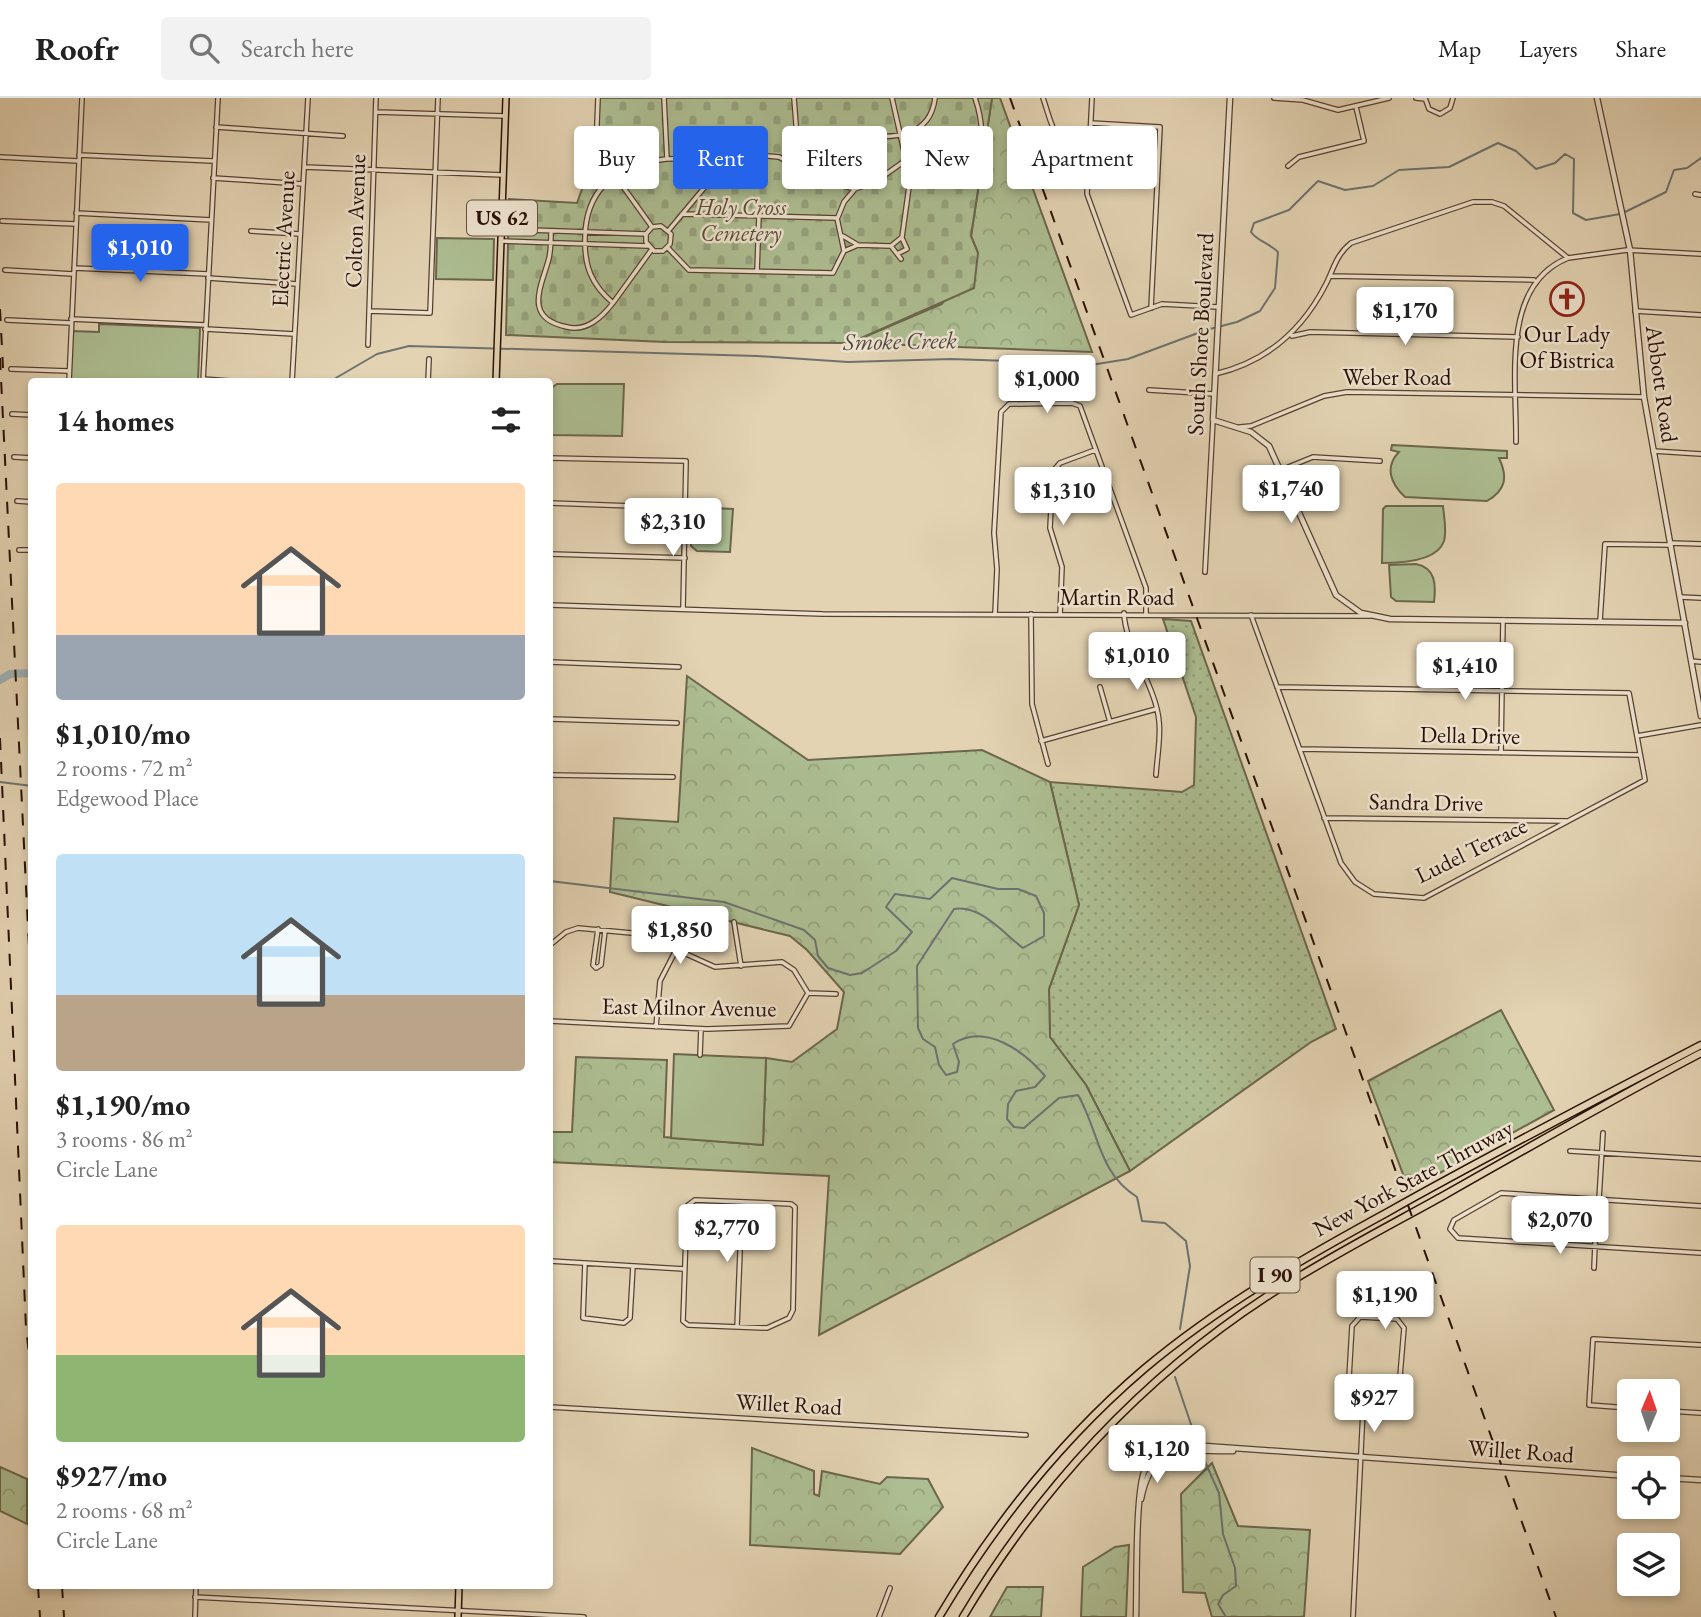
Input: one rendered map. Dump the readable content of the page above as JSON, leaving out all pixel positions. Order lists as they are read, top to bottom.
{
  "streets": {
    "highway": ["New York State Thruway", "I 90"],
    "main road": ["US 62"],
    "street": [
      "Colton Avenue",
      "Electric Avenue",
      "South Shore Boulevard",
      "Weber Road",
      "Abbott Road",
      "Martin Road",
      "Della Drive",
      "Sandra Drive",
      "Ludel Terrace",
      "East Milnor Avenue",
      "Willet Road"
    ]
  },
  "crossings": [
    ["Weber Road", "Abbott Road"],
    ["Abbott Road", "Martin Road"],
    ["Martin Road", "Ludel Terrace"],
    ["Della Drive", "Ludel Terrace"],
    ["Sandra Drive", "Ludel Terrace"]
  ],
  "water": ["Smoke Creek"],
  "parks": ["Holy Cross Cemetery"],
  "places": {
    "church": ["Our Lady Of Bistrica"]
  },
  "north": "top",
  "page": {
    "header": "Roofr",
    "search": "Search here",
    "nav": ["Map", "Layers", "Share"],
    "chip": [
      "Buy",
      "Rent",
      "Filters",
      "New",
      "Apartment"
    ],
    "price": [
      "$1,010",
      "$1,170",
      "$1,000",
      "$1,740",
      "$1,310",
      "$2,310",
      "$1,010",
      "$1,410",
      "$1,850",
      "$2,070",
      "$2,770",
      "$1,190",
      "$927",
      "$1,120"
    ],
    "heading": "14 homes",
    "list": [
      {
        "name": "$1,010/mo",
        "note": "2 rooms · 72 m² · Edgewood Place"
      },
      {
        "name": "$1,190/mo",
        "note": "3 rooms · 86 m² · Circle Lane"
      },
      {
        "name": "$927/mo",
        "note": "2 rooms · 68 m² · Circle Lane"
      }
    ]
  }
}
